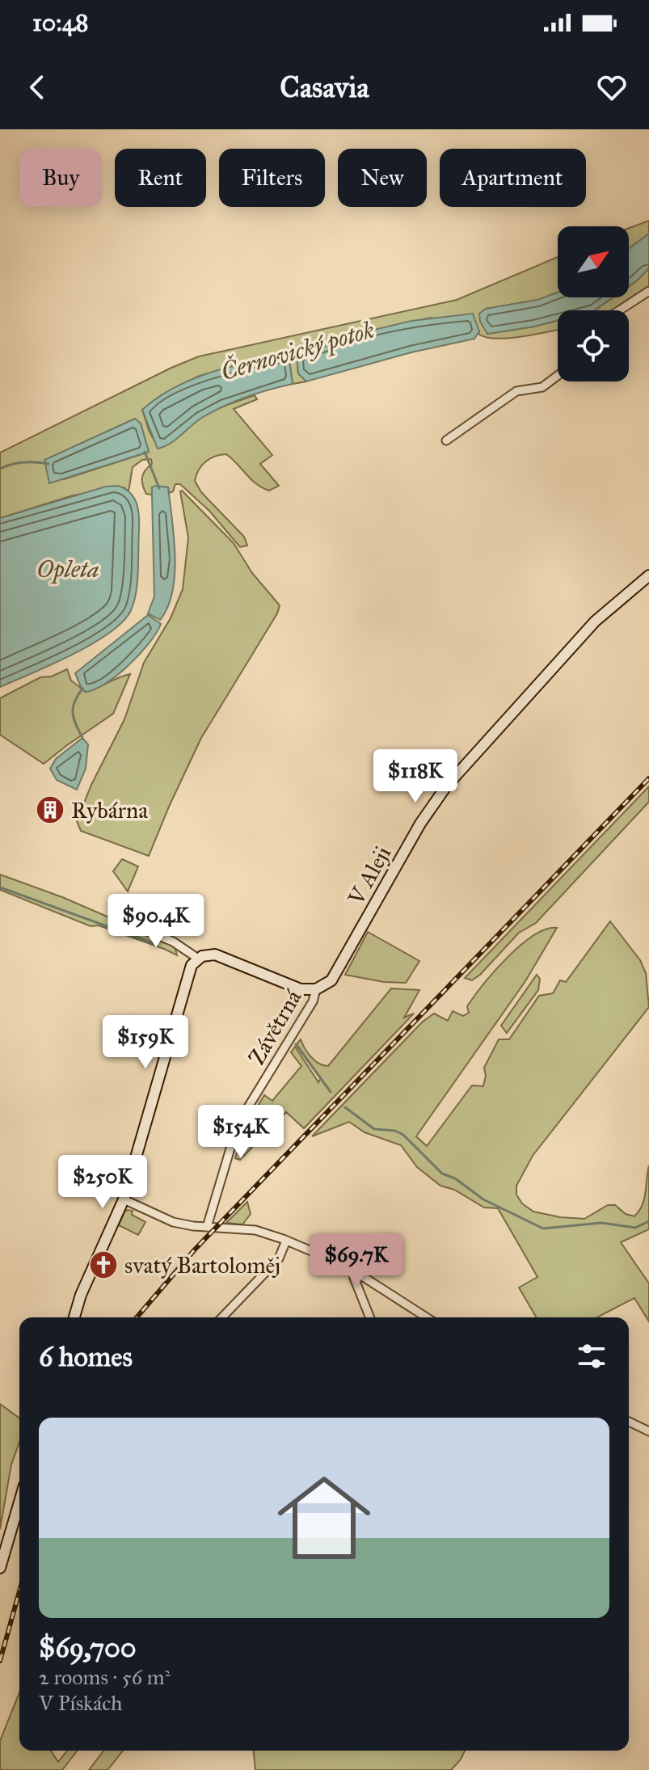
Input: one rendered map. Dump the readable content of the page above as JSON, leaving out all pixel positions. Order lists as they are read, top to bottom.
{
  "streets": {
    "street": ["V Aleji", "Závětrná"]
  },
  "crossings": [
    ["V Aleji", "Závětrná"]
  ],
  "water": ["Černovický potok", "Opleta"],
  "places": {
    "building": ["Rybárna"],
    "church": ["svatý Bartoloměj"]
  },
  "north": "top right",
  "page": {
    "status": "10:48",
    "header": "Casavia",
    "chip": [
      "Buy",
      "Rent",
      "Filters",
      "New",
      "Apartment"
    ],
    "price": [
      "$118K",
      "$90.4K",
      "$159K",
      "$154K",
      "$250K",
      "$69.7K"
    ],
    "heading": "6 homes",
    "list": [
      {
        "name": "$69,700",
        "note": "2 rooms · 56 m² · V Pískách"
      }
    ]
  }
}
